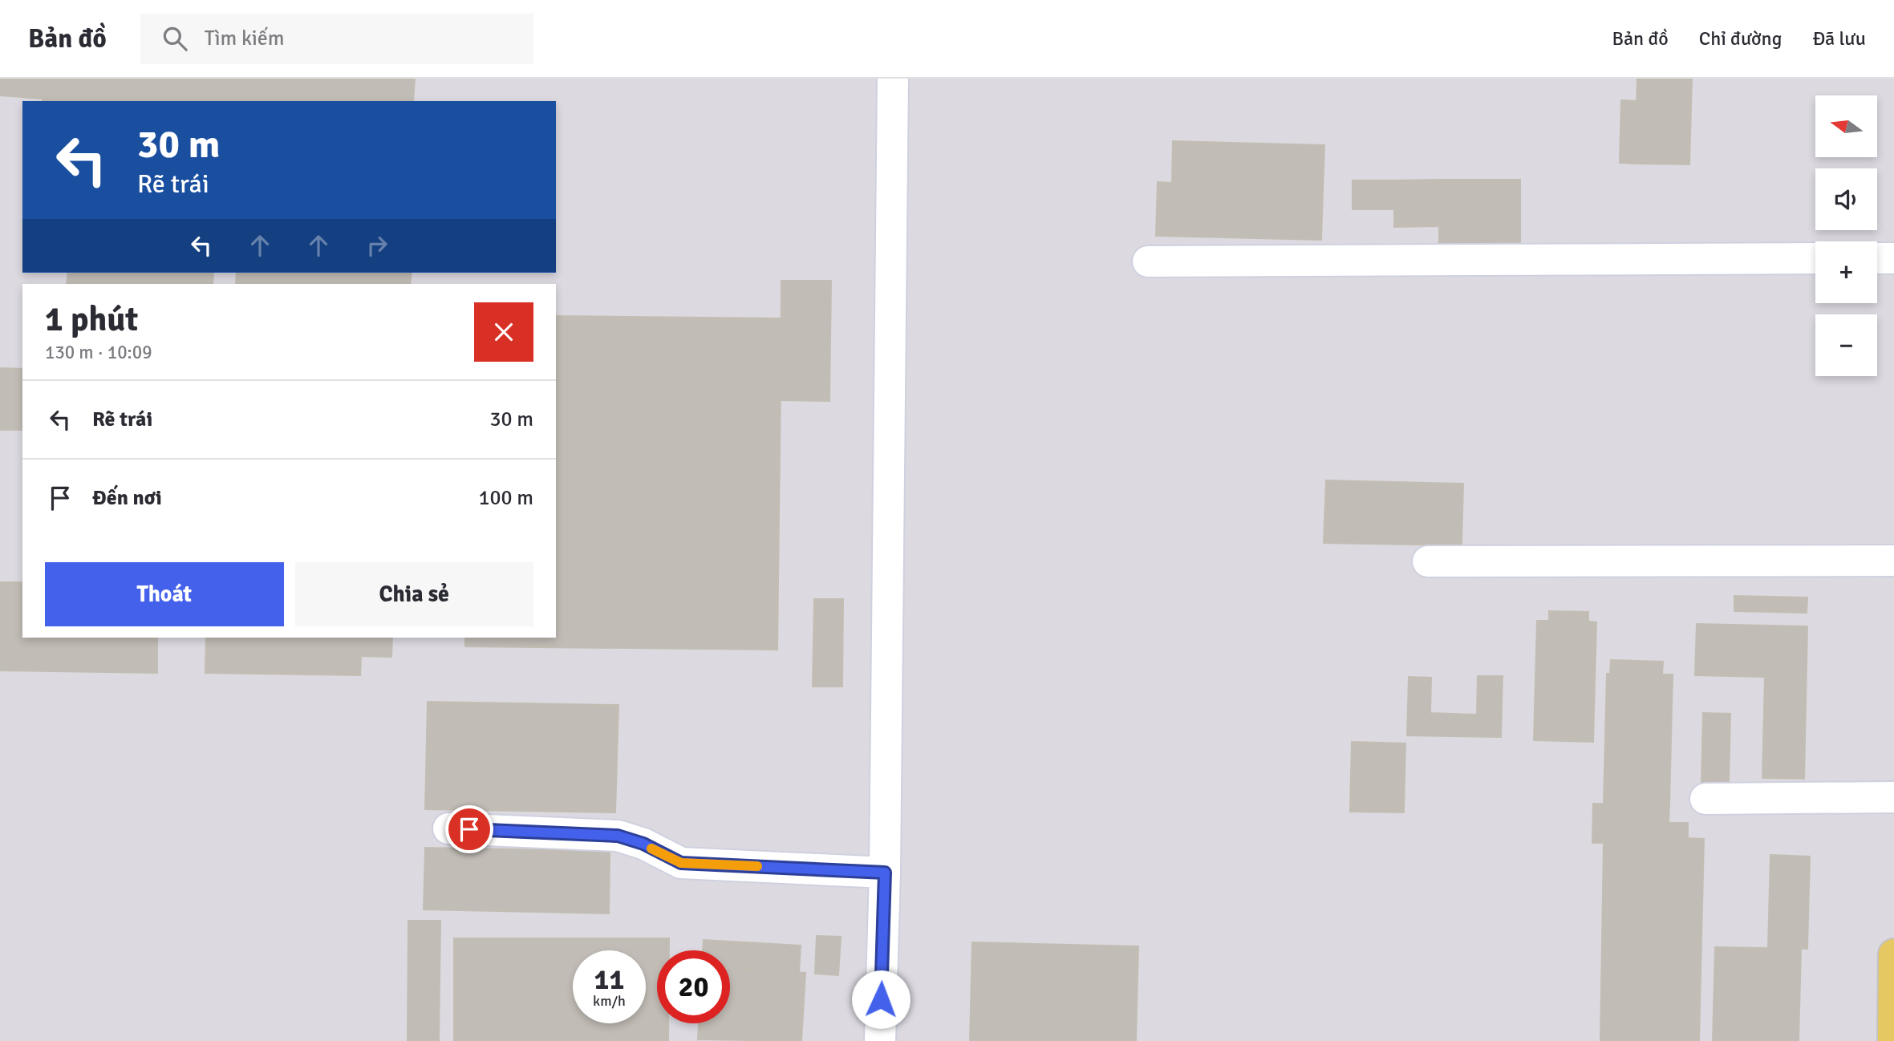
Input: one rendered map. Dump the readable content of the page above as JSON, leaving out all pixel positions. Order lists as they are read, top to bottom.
{
  "north": "left",
  "page": {
    "header": "Bản đồ",
    "search": "Tìm kiếm",
    "nav": ["Bản đồ", "Chỉ đường", "Đã lưu"],
    "map_buttons": ["+", "−"],
    "turn": ["30 m", "Rẽ trái"],
    "heading": ["1 phút", "130 m · 10:09"],
    "list": [
      {
        "name": "Rẽ trái",
        "value": "30 m"
      },
      {
        "name": "Đến nơi",
        "value": "100 m"
      }
    ],
    "buttons": ["Thoát", "Chia sẻ"],
    "speed": "11 km/h",
    "limit": "20"
  }
}
